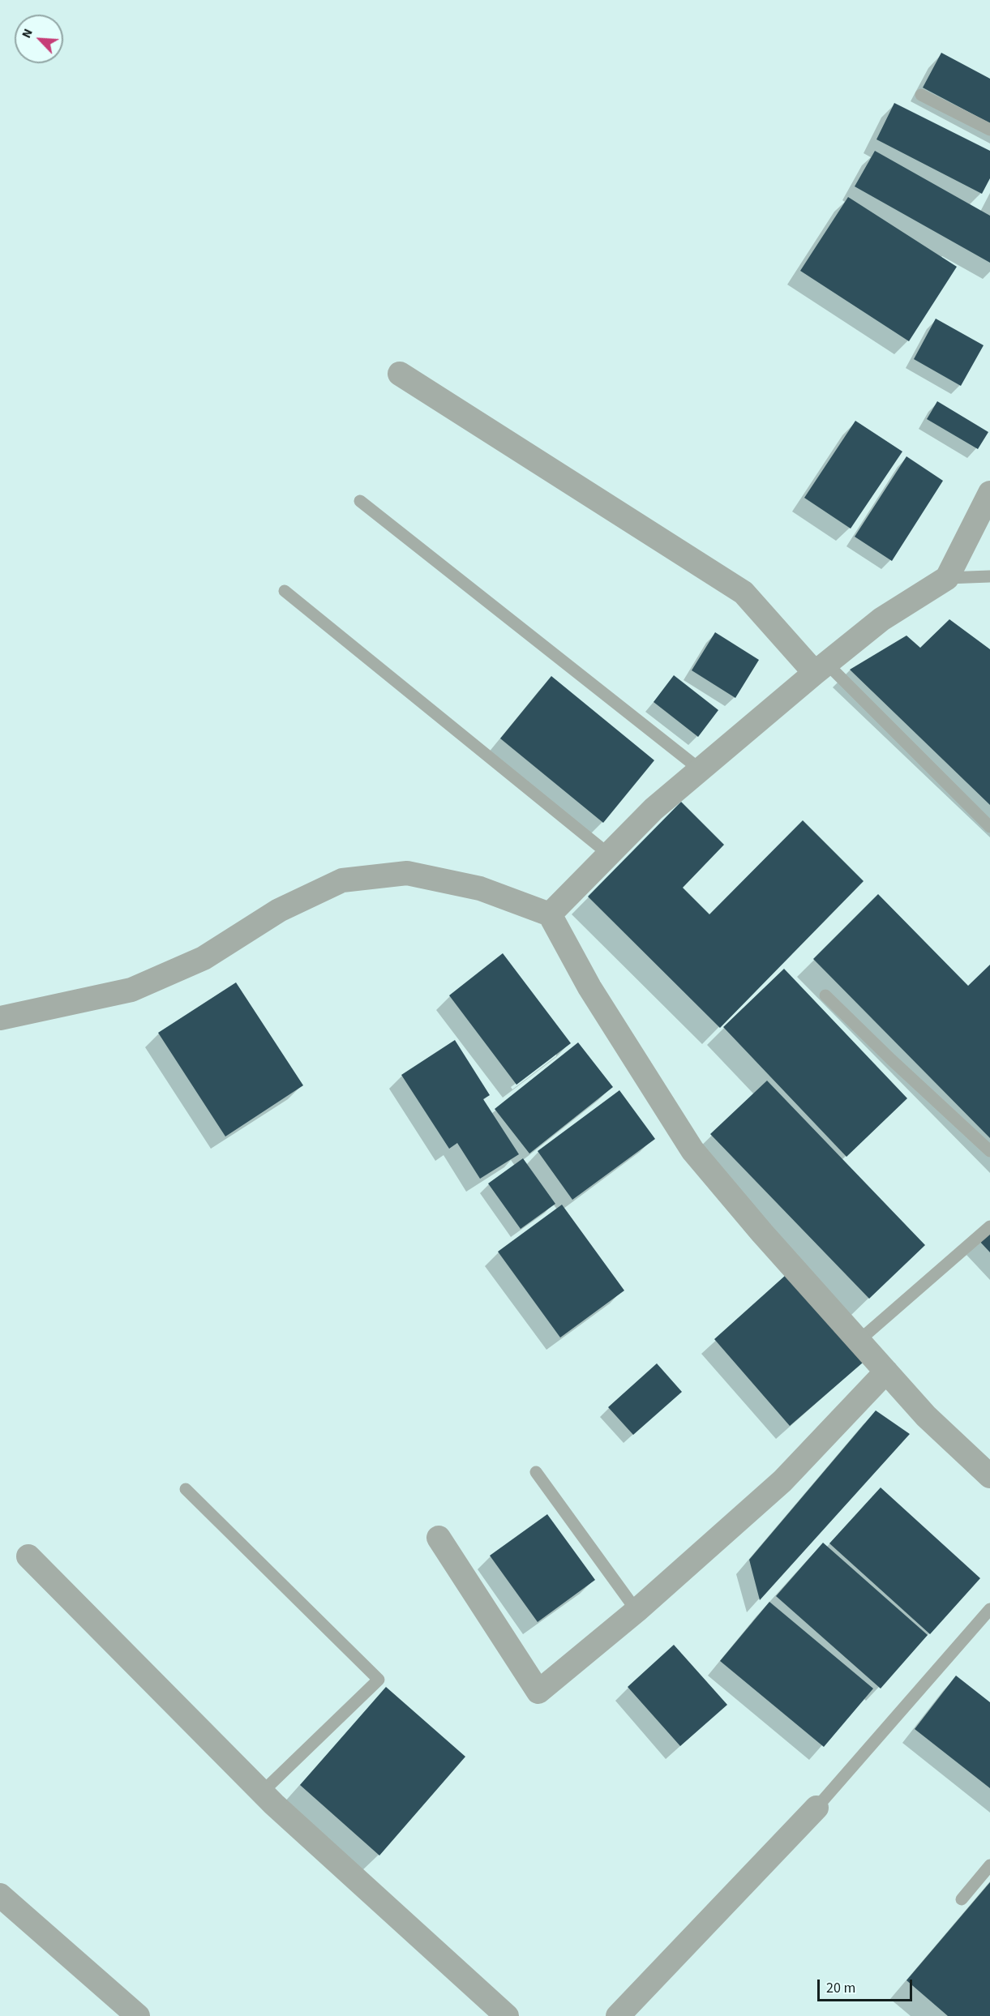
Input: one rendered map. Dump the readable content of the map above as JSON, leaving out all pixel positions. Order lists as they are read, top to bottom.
{
  "scale_bar": "20 m",
  "north": "top left"
}
